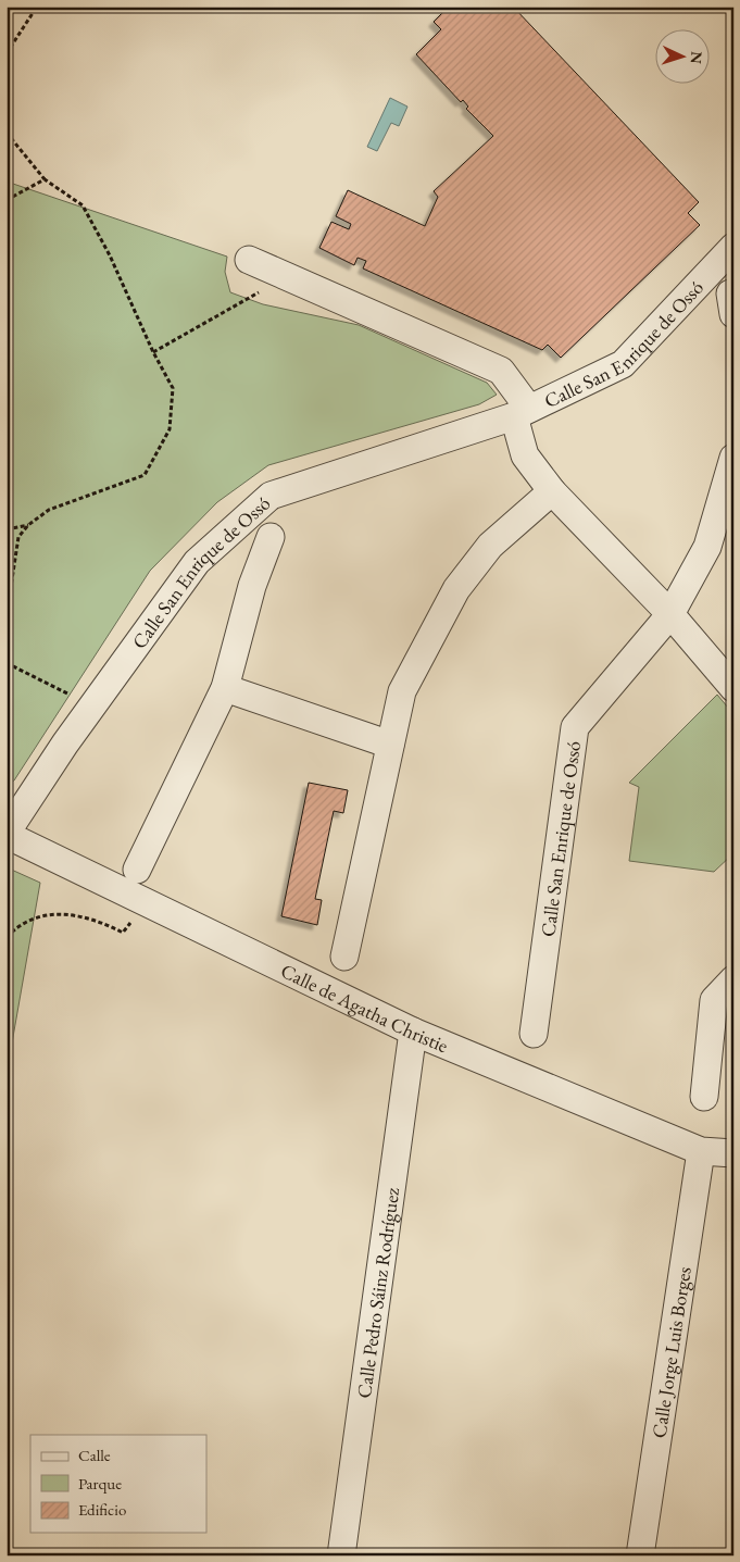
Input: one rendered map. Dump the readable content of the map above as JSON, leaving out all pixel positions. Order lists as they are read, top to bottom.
{
  "streets": {
    "street": [
      "Calle San Enrique de Ossó",
      "Calle de Agatha Christie",
      "Calle Pedro Sáinz Rodríguez",
      "Calle Jorge Luis Borges"
    ]
  },
  "crossings": [
    ["Calle San Enrique de Ossó", "Calle de Agatha Christie"],
    ["Calle de Agatha Christie", "Calle Pedro Sáinz Rodríguez"],
    ["Calle de Agatha Christie", "Calle Jorge Luis Borges"]
  ],
  "legend": ["Calle", "Parque", "Edificio"],
  "north": "right"
}
